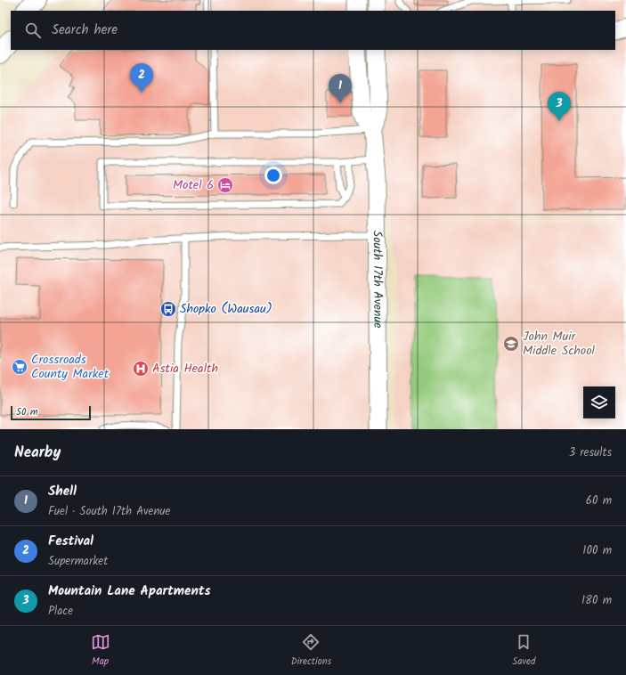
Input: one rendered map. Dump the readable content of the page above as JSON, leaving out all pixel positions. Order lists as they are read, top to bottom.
{
  "streets": {
    "main road": ["South 17th Avenue"]
  },
  "places": {
    "hotel": ["Motel 6"],
    "bus stop": ["Shopko (Wausau)"],
    "school or university": ["John Muir Middle School"],
    "supermarket": ["Crossroads County Market"],
    "hospital": ["Astia Health"]
  },
  "scale_bar": "50 m",
  "page": {
    "search": "Search here",
    "pins": ["2", "1", "3"],
    "scale": "50 m",
    "heading": ["Nearby", "3 results"],
    "list": [
      {
        "mark": "1",
        "name": "Shell",
        "note": "Fuel · South 17th Avenue",
        "value": "60 m"
      },
      {
        "mark": "2",
        "name": "Festival",
        "note": "Supermarket",
        "value": "100 m"
      },
      {
        "mark": "3",
        "name": "Mountain Lane Apartments",
        "note": "Place",
        "value": "180 m"
      }
    ],
    "nav": ["Map", "Directions", "Saved"]
  }
}
